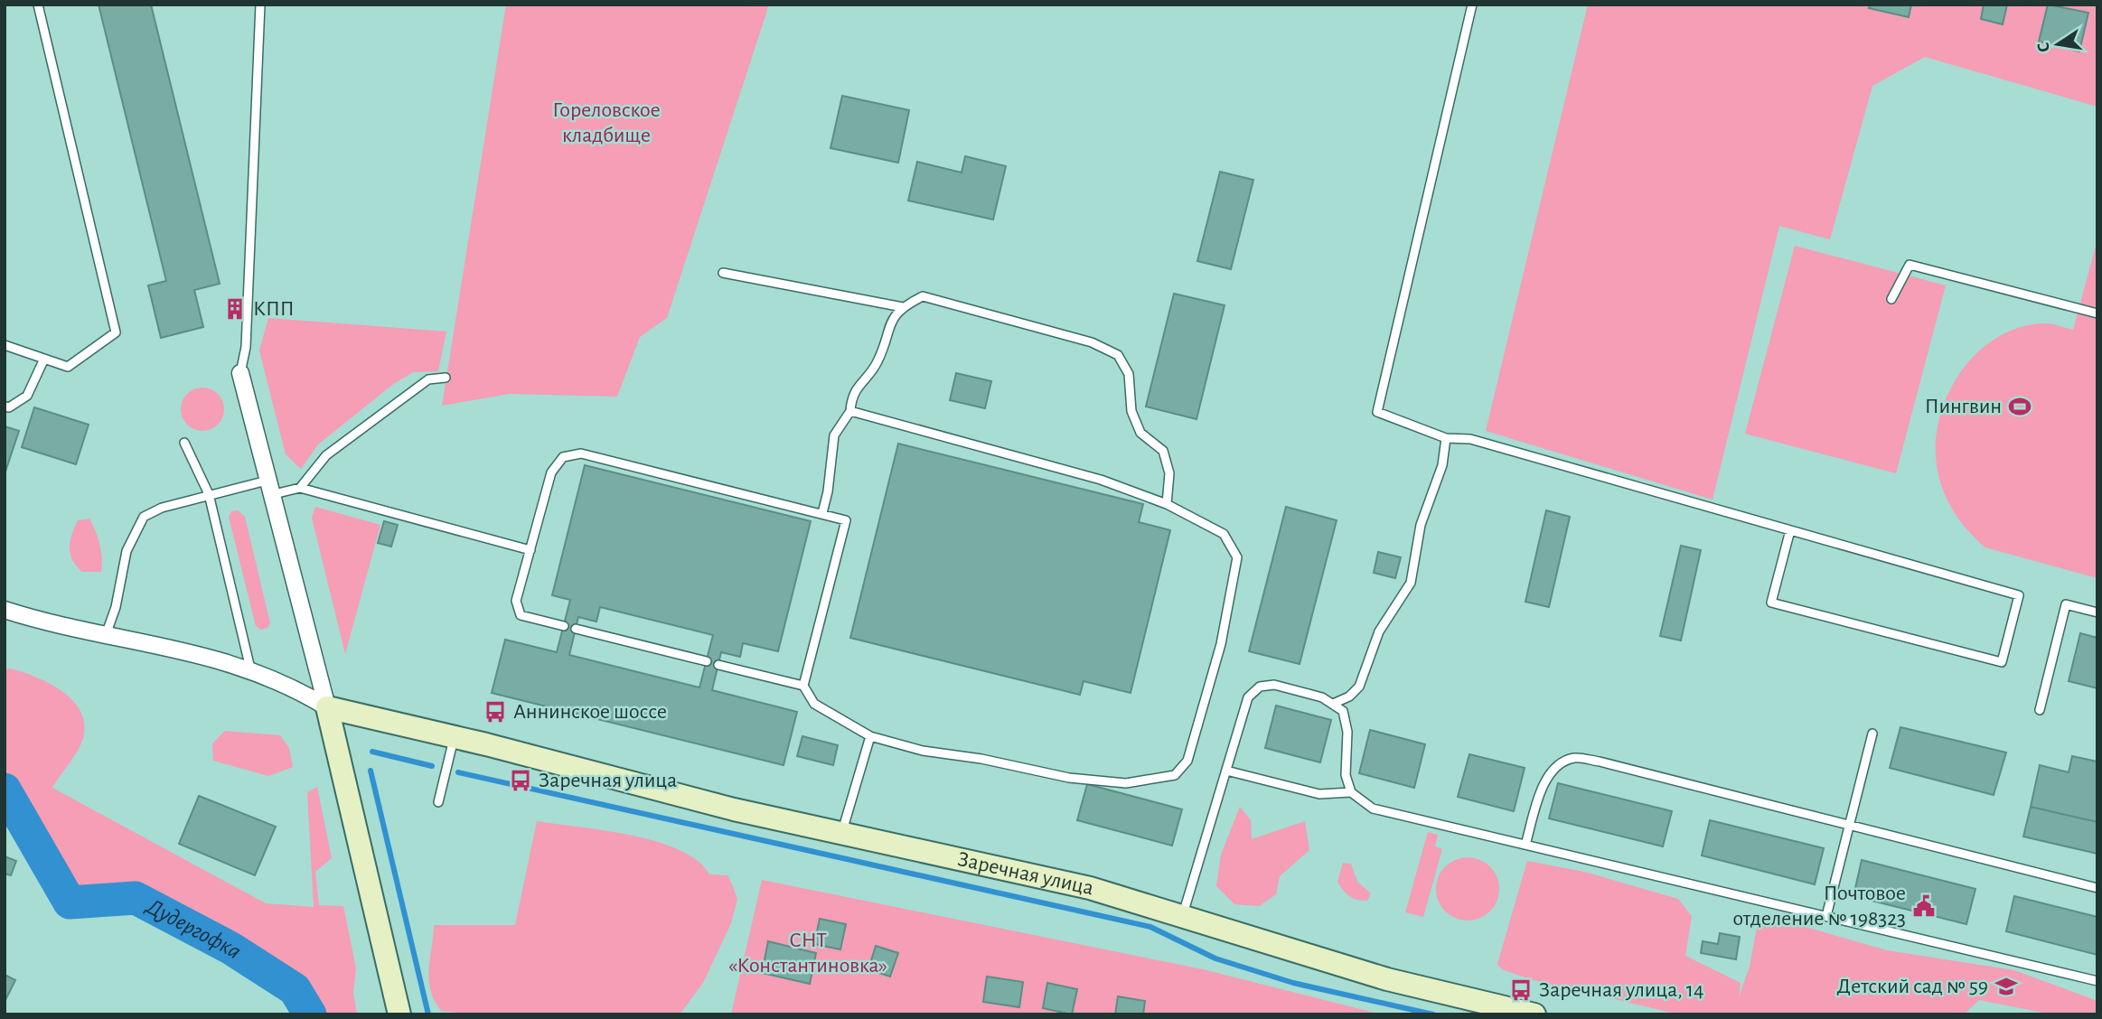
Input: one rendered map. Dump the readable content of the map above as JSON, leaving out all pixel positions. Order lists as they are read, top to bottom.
{
  "streets": {
    "street": ["Заречная улица"]
  },
  "water": ["Дудергофка"],
  "parks": ["Гореловское кладбище", "СНТ «Константиновка»"],
  "places": {
    "building": ["КПП"],
    "sports": ["Пингвин"],
    "bus stop": ["Аннинское шоссе", "Заречная улица", "Заречная улица, 14"],
    "public building": ["Почтовое отделение № 198323"],
    "school or university": ["Детский сад № 59"]
  },
  "north": "left"
}
